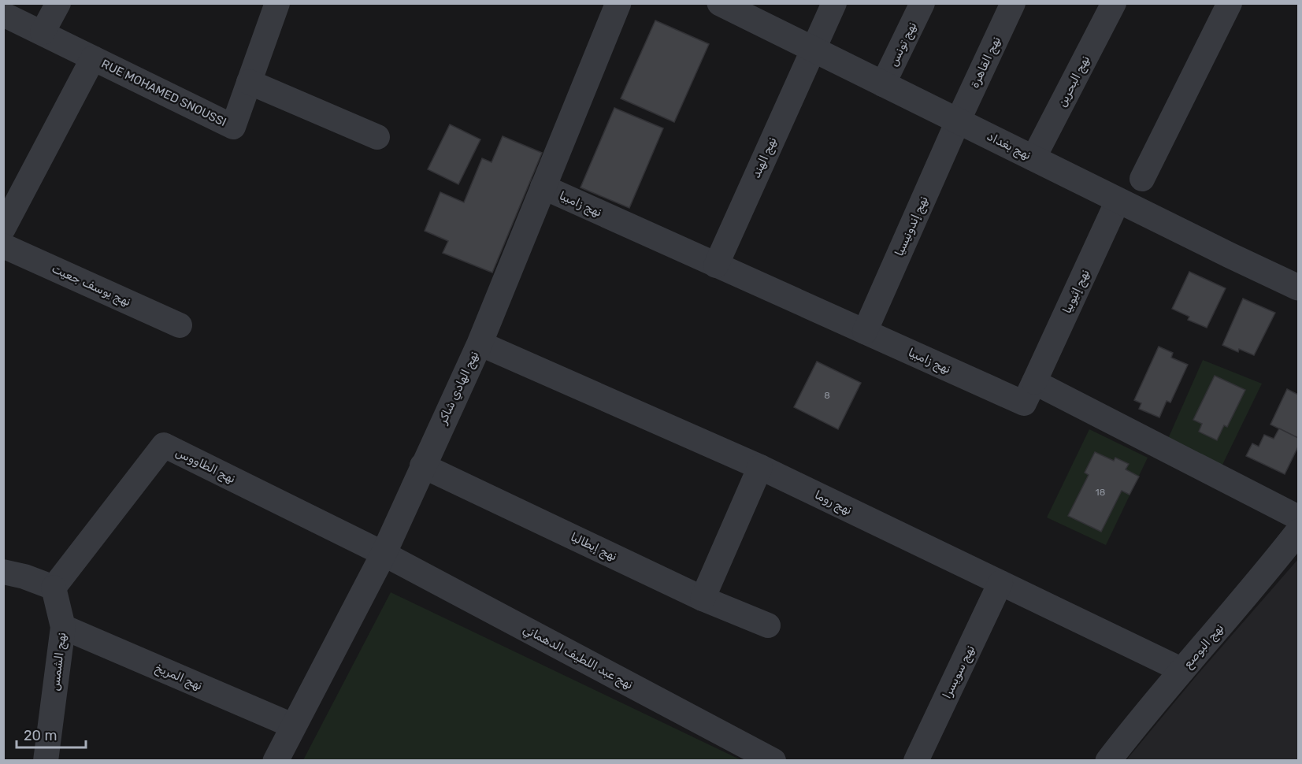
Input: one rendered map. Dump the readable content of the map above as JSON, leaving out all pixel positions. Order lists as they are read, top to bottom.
{
  "streets": {
    "street": [
      "نهج تونس",
      "نهج القاهرة",
      "نهج البحرين",
      "RUE MOHAMED SNOUSSI",
      "نهج بغداد",
      "نهج الهند",
      "نهج زامبيا",
      "نهج إندونيسيا",
      "نهج يوسف جعيت",
      "نهج إثيوبيا",
      "نهج الهادي شاكر",
      "نهج الطاووس",
      "نهج روما",
      "نهج إيطاليا",
      "نهج البوصع",
      "نهج عبد اللطيف الدهماني",
      "نهج الشمس",
      "نهج سويسرا",
      "نهج المريخ"
    ]
  },
  "crossings": [
    ["نهج تونس", "نهج بغداد"],
    ["نهج القاهرة", "نهج بغداد"],
    ["نهج القاهرة", "نهج إندونيسيا"],
    ["نهج البحرين", "نهج بغداد"],
    ["نهج بغداد", "نهج الهند"],
    ["نهج بغداد", "نهج إندونيسيا"],
    ["نهج بغداد", "نهج إثيوبيا"],
    ["نهج الهند", "نهج زامبيا"],
    ["نهج زامبيا", "نهج إندونيسيا"],
    ["نهج زامبيا", "نهج إثيوبيا"],
    ["نهج زامبيا", "نهج الهادي شاكر"],
    ["نهج الهادي شاكر", "نهج الطاووس"],
    ["نهج الهادي شاكر", "نهج روما"],
    ["نهج الهادي شاكر", "نهج إيطاليا"],
    ["نهج الهادي شاكر", "نهج عبد اللطيف الدهماني"],
    ["نهج الهادي شاكر", "نهج المريخ"],
    ["نهج الطاووس", "نهج عبد اللطيف الدهماني"],
    ["نهج الطاووس", "نهج الشمس"],
    ["نهج روما", "نهج البوصع"],
    ["نهج روما", "نهج سويسرا"],
    ["نهج الشمس", "نهج المريخ"]
  ],
  "house_numbers": ["8", "18"],
  "scale_bar": "20 m"
}
